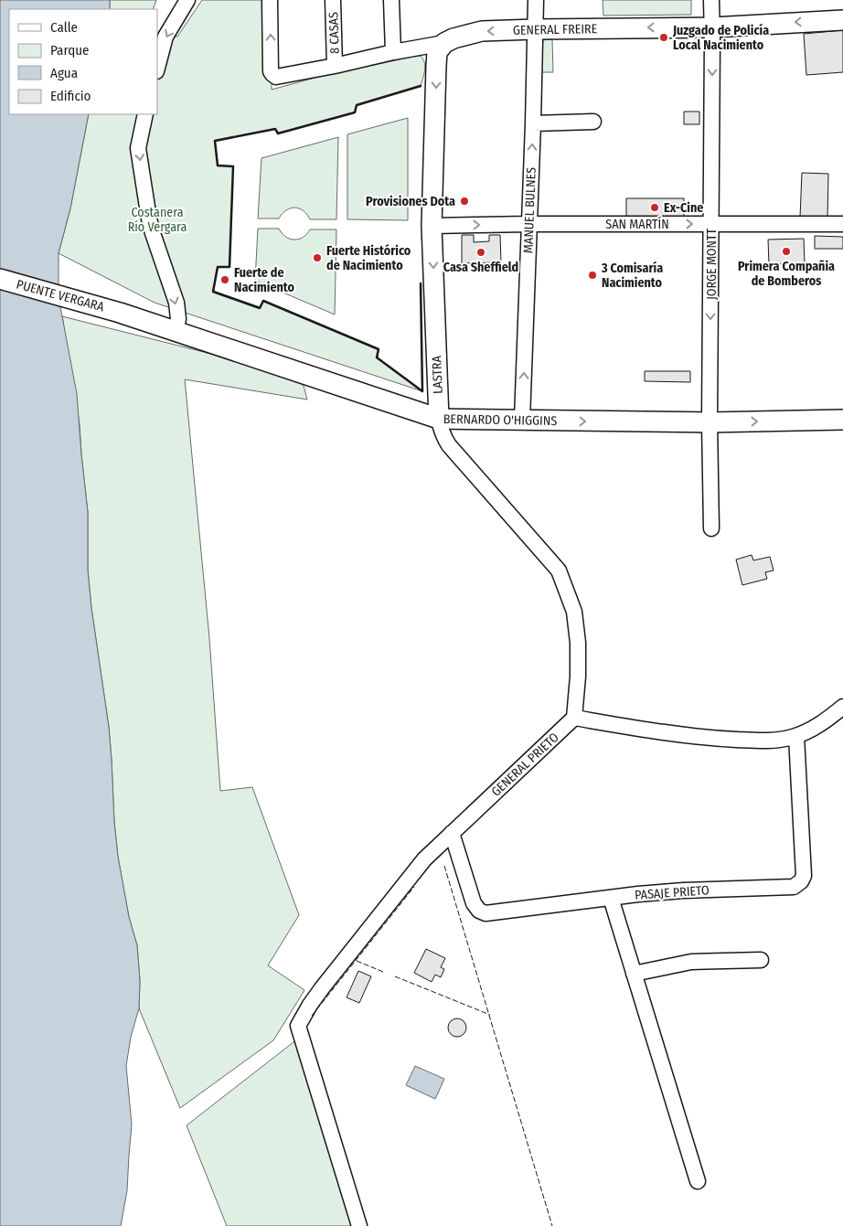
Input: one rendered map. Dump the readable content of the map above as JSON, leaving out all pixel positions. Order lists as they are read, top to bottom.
{
  "streets": {
    "main road": [
      "GENERAL FREIRE",
      "PUENTE VERGARA",
      "LASTRA",
      "BERNARDO O'HIGGINS"
    ],
    "street": [
      "8 CASAS",
      "MANUEL BULNES",
      "SAN MARTÍN",
      "JORGE MONTT",
      "GENERAL PRIETO",
      "PASAJE PRIETO"
    ]
  },
  "crossings": [
    ["GENERAL FREIRE", "8 CASAS"],
    ["GENERAL FREIRE", "MANUEL BULNES"],
    ["GENERAL FREIRE", "JORGE MONTT"],
    ["GENERAL FREIRE", "LASTRA"],
    ["MANUEL BULNES", "SAN MARTÍN"],
    ["MANUEL BULNES", "BERNARDO O'HIGGINS"],
    ["SAN MARTÍN", "JORGE MONTT"],
    ["SAN MARTÍN", "LASTRA"],
    ["JORGE MONTT", "BERNARDO O'HIGGINS"],
    ["PUENTE VERGARA", "BERNARDO O'HIGGINS"],
    ["LASTRA", "BERNARDO O'HIGGINS"],
    ["LASTRA", "GENERAL PRIETO"],
    ["GENERAL PRIETO", "PASAJE PRIETO"]
  ],
  "one_way": [
    "GENERAL FREIRE",
    "MANUEL BULNES",
    "SAN MARTÍN",
    "JORGE MONTT",
    "LASTRA",
    "BERNARDO O'HIGGINS"
  ],
  "parks": ["Costanera Río Vergara"],
  "places": [
    "Juzgado de Policía Local Nacimiento",
    "Provisiones Dota",
    "Ex-Cine",
    "Primera Compañia de Bomberos",
    "Casa Sheffield",
    "Fuerte Histórico de Nacimiento",
    "3 Comisaría Nacimiento",
    "Fuerte de Nacimiento"
  ],
  "legend": [
    "Calle",
    "Parque",
    "Agua",
    "Edificio"
  ]
}
